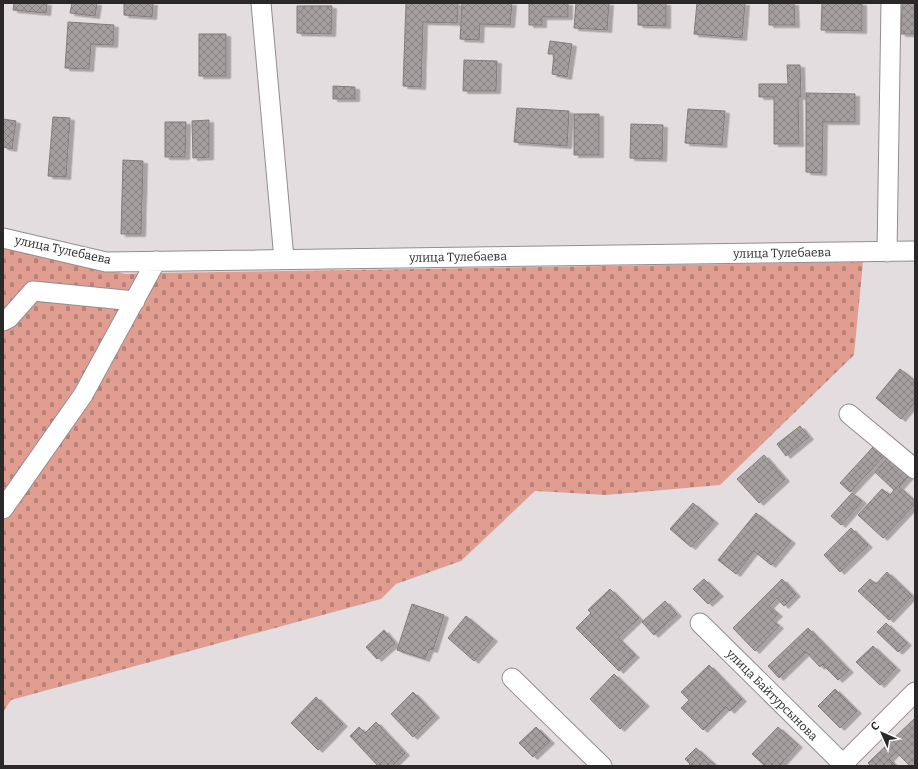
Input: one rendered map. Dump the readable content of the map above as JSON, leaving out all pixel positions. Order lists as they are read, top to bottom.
{
  "streets": {
    "street": ["улица Тулебаева", "улица Байтурсынова"]
  },
  "north": "top left"
}
